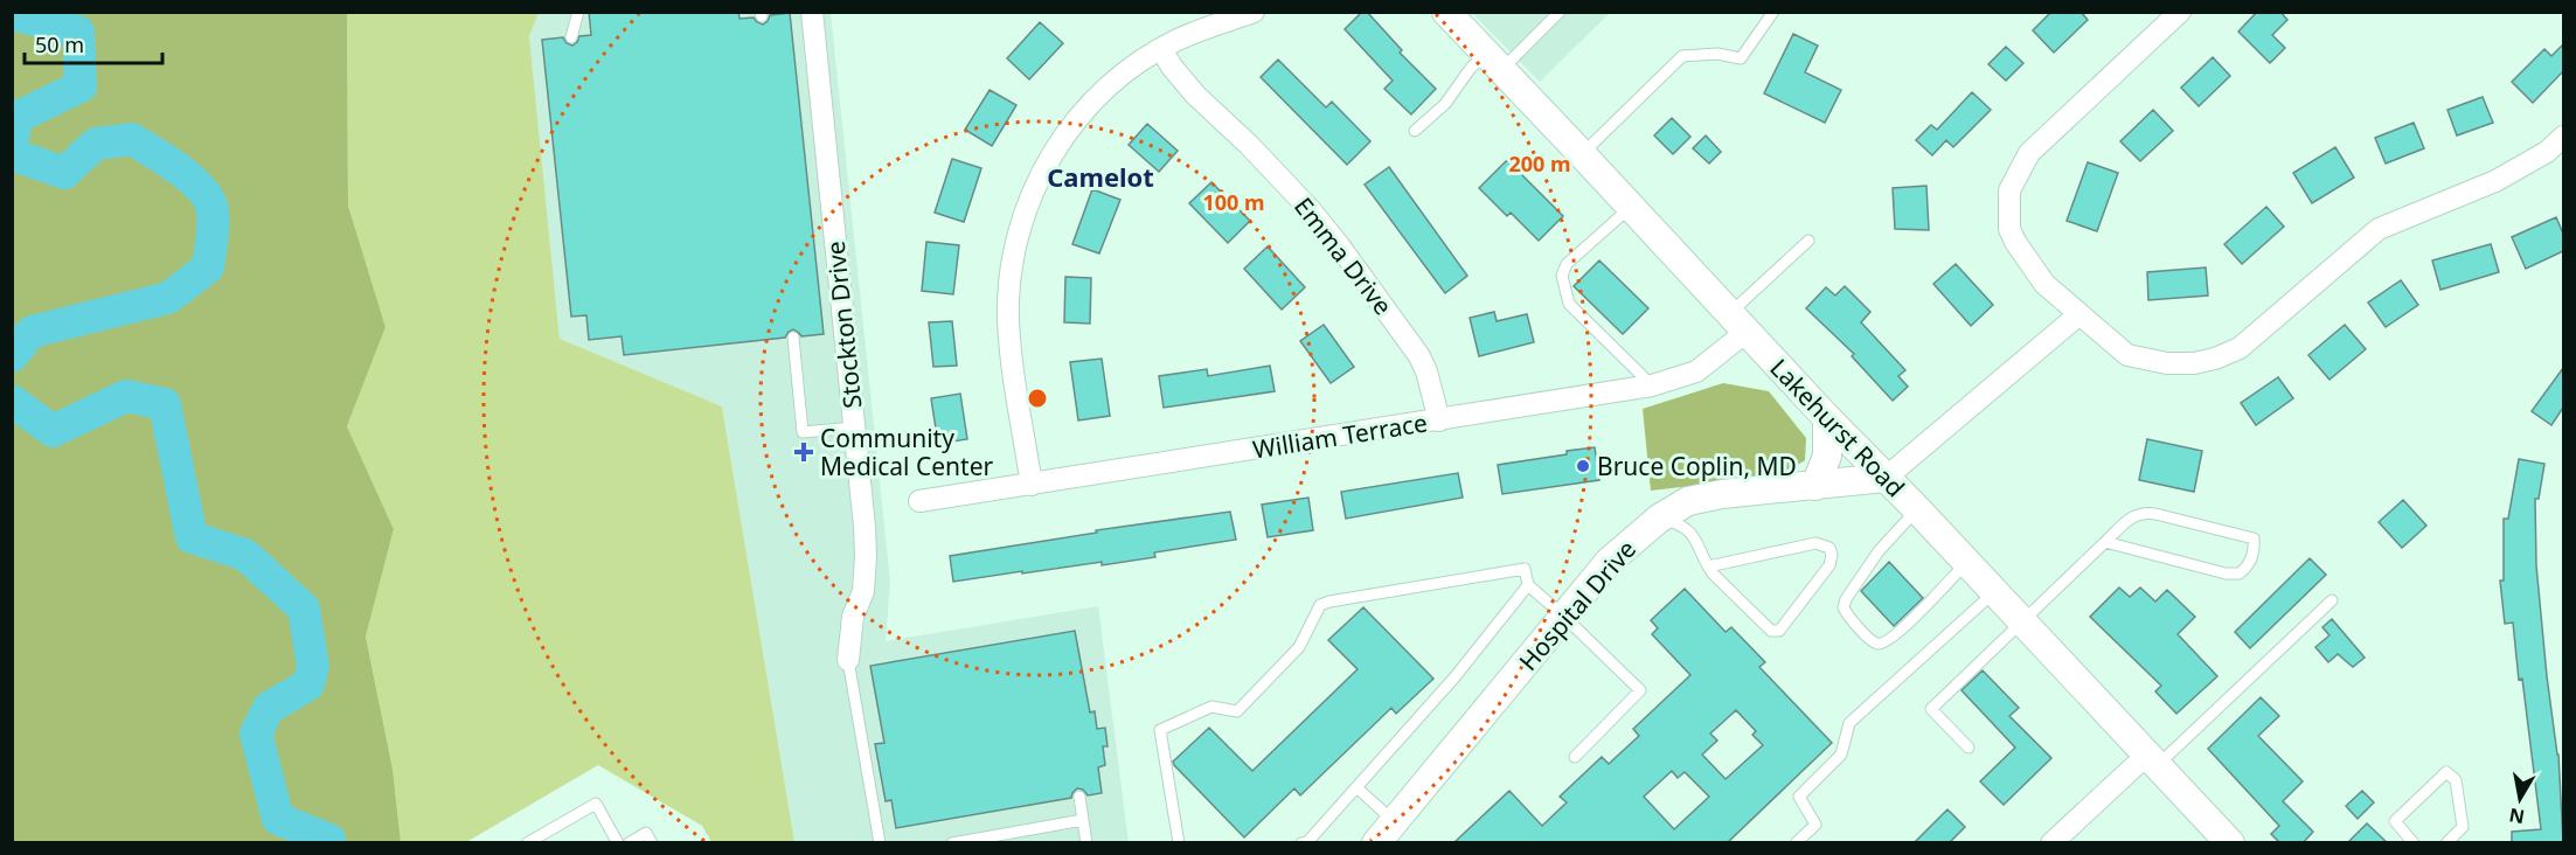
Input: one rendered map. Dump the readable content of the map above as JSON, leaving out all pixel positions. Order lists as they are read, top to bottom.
{
  "streets": {
    "main road": ["Lakehurst Road", "Hospital Drive"],
    "street": ["Emma Drive", "Stockton Drive", "William Terrace"]
  },
  "crossings": [
    ["Emma Drive", "William Terrace"],
    ["Lakehurst Road", "William Terrace"],
    ["Lakehurst Road", "Hospital Drive"]
  ],
  "districts": ["Camelot"],
  "places": {
    "health": ["Community Medical Center"],
    "other": ["Bruce Coplin, MD"]
  },
  "scale_bar": "50 m",
  "north": "bottom",
  "rings": ["200 m", "100 m"]
}
